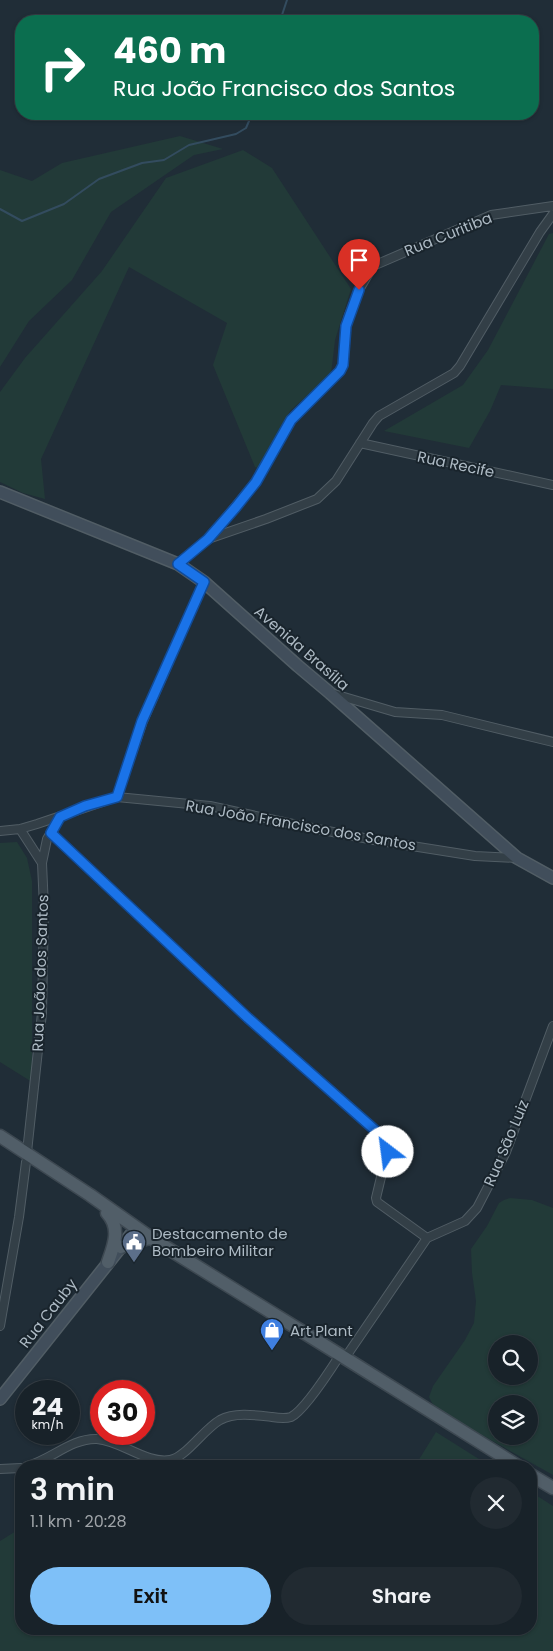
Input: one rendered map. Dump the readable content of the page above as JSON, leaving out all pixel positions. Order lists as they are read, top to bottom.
{
  "streets": {
    "main road": ["Avenida Brasília", "Rua Cauby"],
    "street": [
      "Rua Curitiba",
      "Rua Recife",
      "Rua João Francisco dos Santos",
      "Rua João dos Santos",
      "Rua São Luiz"
    ]
  },
  "crossings": [
    ["Avenida Brasília", "Rua João Francisco dos Santos"]
  ],
  "places": {
    "public building": ["Destacamento de Bombeiro Militar"],
    "shop": ["Art Plant"]
  },
  "page": {
    "turn": ["460 m", "Rua João Francisco dos Santos"],
    "speed": "24 km/h",
    "limit": "30",
    "heading": ["3 min", "1.1 km · 20:28"],
    "buttons": ["Exit", "Share"]
  }
}
